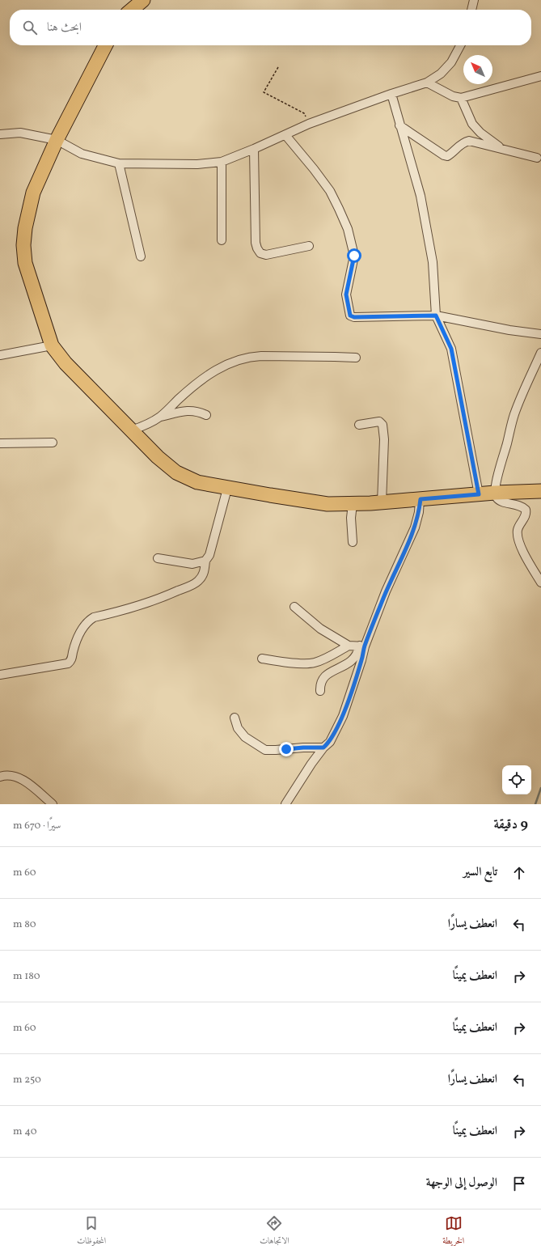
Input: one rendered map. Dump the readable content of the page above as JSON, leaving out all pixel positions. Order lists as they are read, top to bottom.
{
  "north": "top left",
  "page": {
    "search": "ابحث هنا",
    "heading": ["9 دقيقة", "سيرًا · 670 m"],
    "list": [
      ["تابع السير", "60 m"],
      ["انعطف يسارًا", "80 m"],
      ["انعطف يمينًا", "180 m"],
      ["انعطف يمينًا", "60 m"],
      ["انعطف يسارًا", "250 m"],
      ["انعطف يمينًا", "40 m"],
      "الوصول إلى الوجهة"
    ],
    "nav": ["الخريطة", "الاتجاهات", "المحفوظات"]
  }
}
